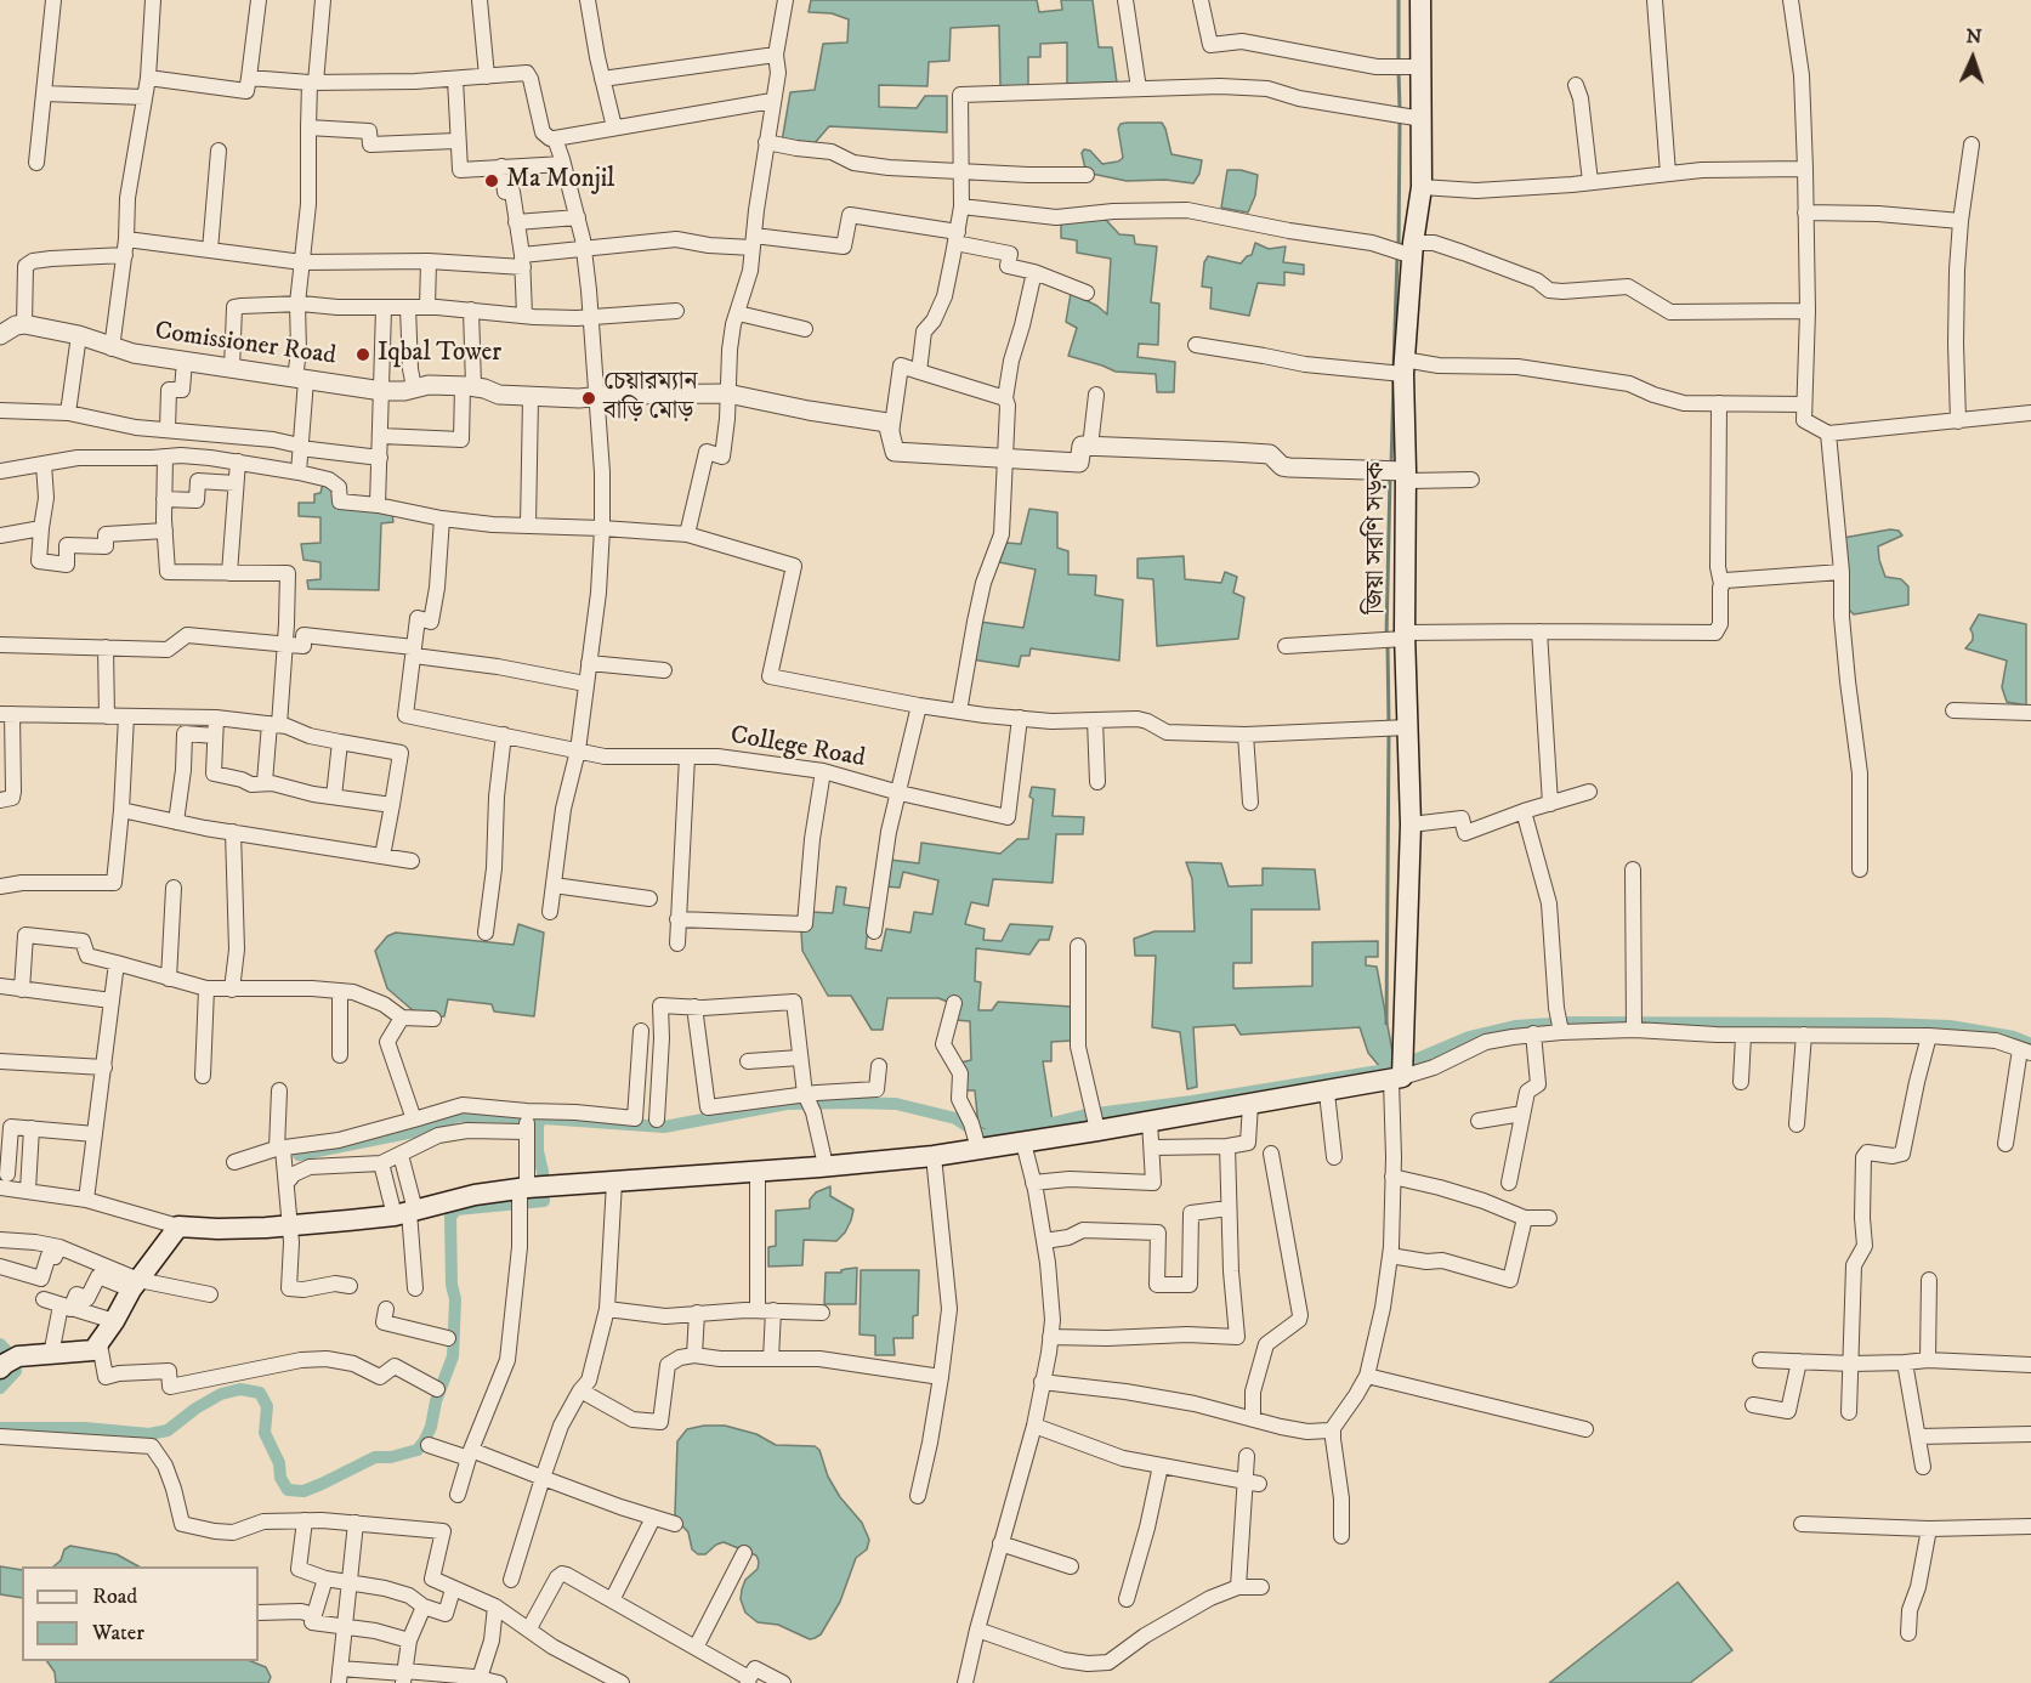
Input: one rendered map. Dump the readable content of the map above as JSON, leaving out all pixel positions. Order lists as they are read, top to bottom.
{
  "streets": {
    "main road": ["জিয়া সরণি সড়ক"],
    "street": ["Comissioner Road", "College Road"]
  },
  "places": ["Ma Monjil", "Iqbal Tower", "চেয়ারম্যান বাড়ি মোড়"],
  "legend": ["Road", "Water"],
  "north": "top"
}
